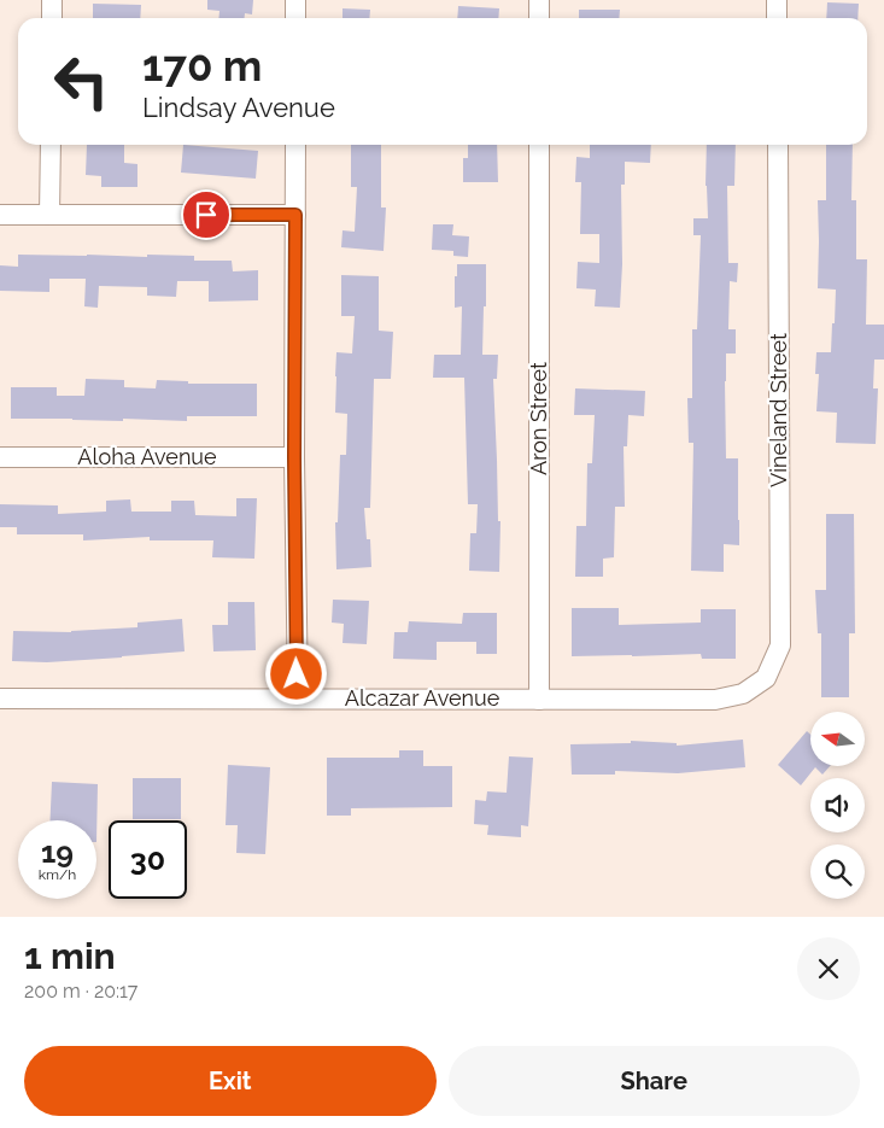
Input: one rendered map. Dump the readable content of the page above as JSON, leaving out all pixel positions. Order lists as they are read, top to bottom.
{
  "streets": {
    "street": [
      "Vineland Street",
      "Aron Street",
      "Aloha Avenue",
      "Alcazar Avenue"
    ]
  },
  "crossings": [
    ["Vineland Street", "Alcazar Avenue"],
    ["Aron Street", "Alcazar Avenue"]
  ],
  "north": "left",
  "page": {
    "turn": ["170 m", "Lindsay Avenue"],
    "speed": "19 km/h",
    "limit": "30",
    "heading": ["1 min", "200 m · 20:17"],
    "buttons": ["Exit", "Share"]
  }
}
